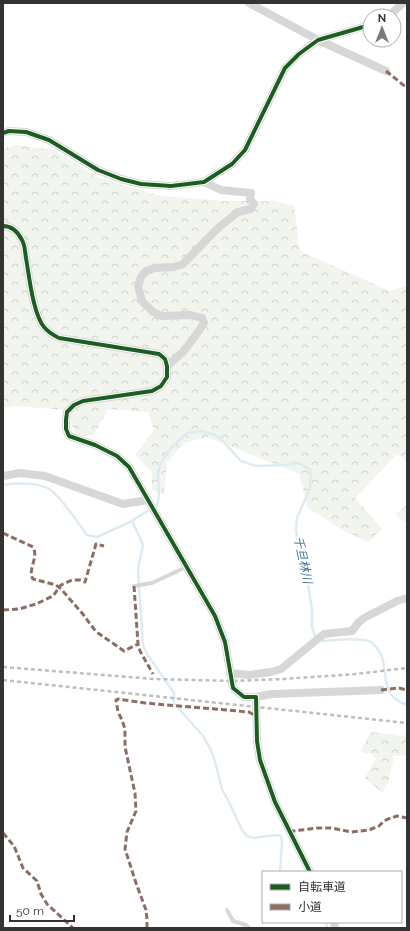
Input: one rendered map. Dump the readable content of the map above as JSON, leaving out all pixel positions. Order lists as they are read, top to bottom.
{
  "water": ["千旦林川"],
  "legend": ["自転車道", "小道"],
  "scale_bar": "50 m",
  "north": "top"
}
